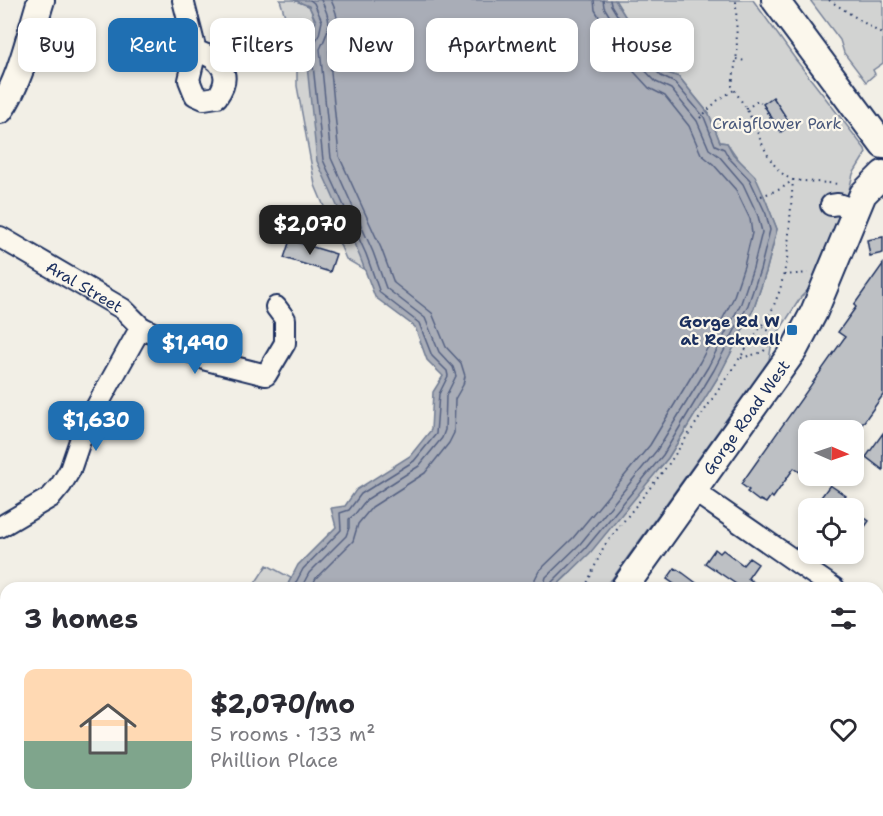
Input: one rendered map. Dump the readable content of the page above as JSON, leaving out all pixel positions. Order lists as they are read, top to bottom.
{
  "streets": {
    "main road": ["Gorge Road West"],
    "street": ["Aral Street"]
  },
  "parks": ["Craigflower Park"],
  "places": {
    "transit": ["Gorge Rd W at Rockwell"]
  },
  "north": "right",
  "page": {
    "chip": [
      "Buy",
      "Rent",
      "Filters",
      "New",
      "Apartment",
      "House"
    ],
    "price": ["$2,070", "$1,490", "$1,630"],
    "heading": "3 homes",
    "list": [
      {
        "name": "$2,070/mo",
        "note": "5 rooms · 133 m² · Phillion Place"
      }
    ]
  }
}
